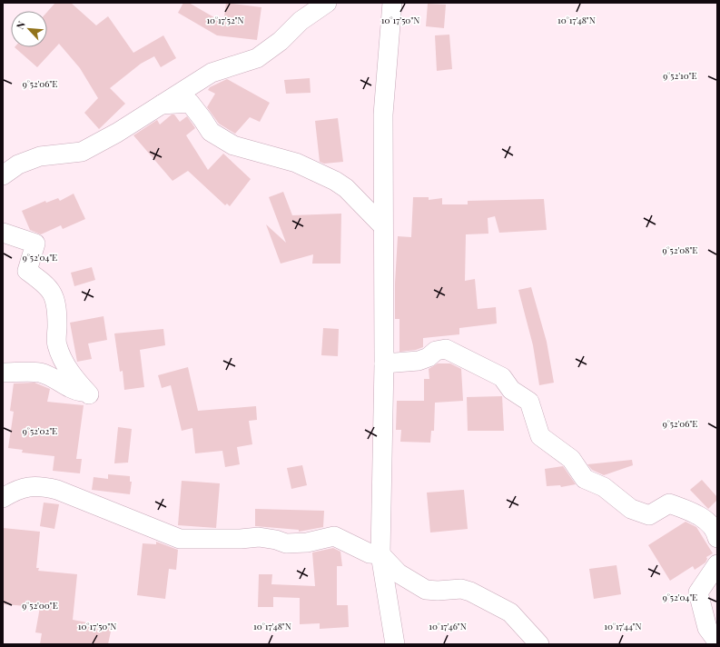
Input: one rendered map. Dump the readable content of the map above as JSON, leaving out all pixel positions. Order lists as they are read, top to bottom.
{
  "north": "top left",
  "coordinates": [
    "10°17'52\"N",
    "10°17'50\"N",
    "10°17'48\"N",
    "9°52'10\"E",
    "9°52'06\"E",
    "9°52'08\"E",
    "9°52'04\"E",
    "9°52'02\"E",
    "9°52'00\"E",
    "10°17'46\"N",
    "10°17'44\"N"
  ]
}
